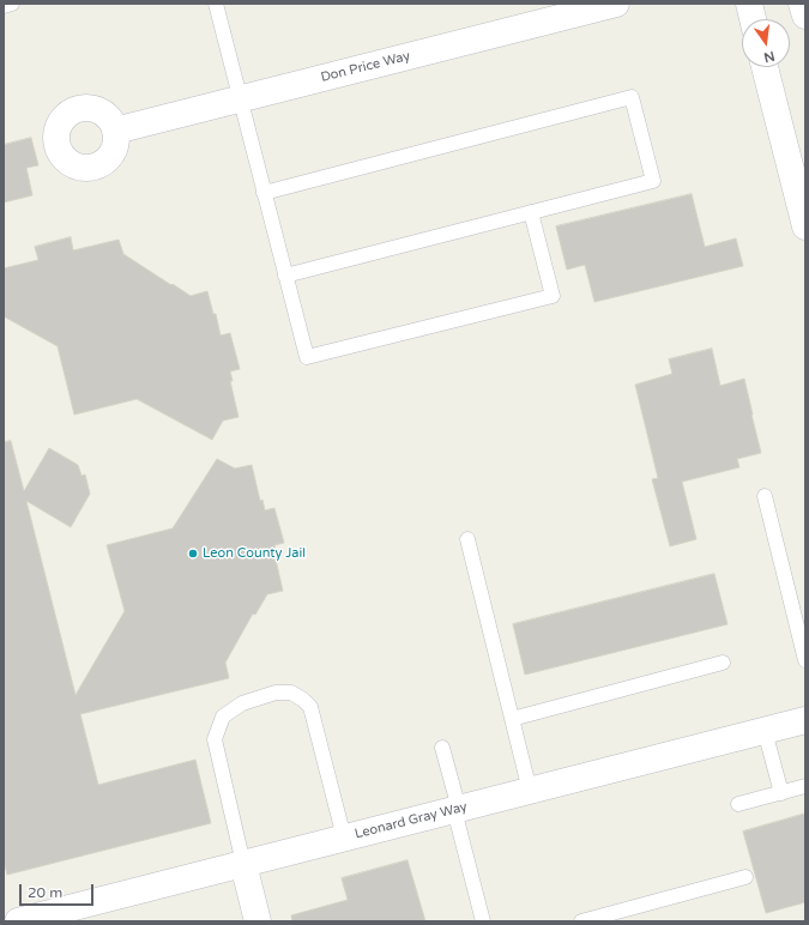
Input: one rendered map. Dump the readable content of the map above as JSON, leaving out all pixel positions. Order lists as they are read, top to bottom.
{
  "streets": {
    "street": ["Don Price Way", "Leonard Gray Way"]
  },
  "places": ["Leon County Jail"],
  "scale_bar": "20 m",
  "north": "bottom"
}
